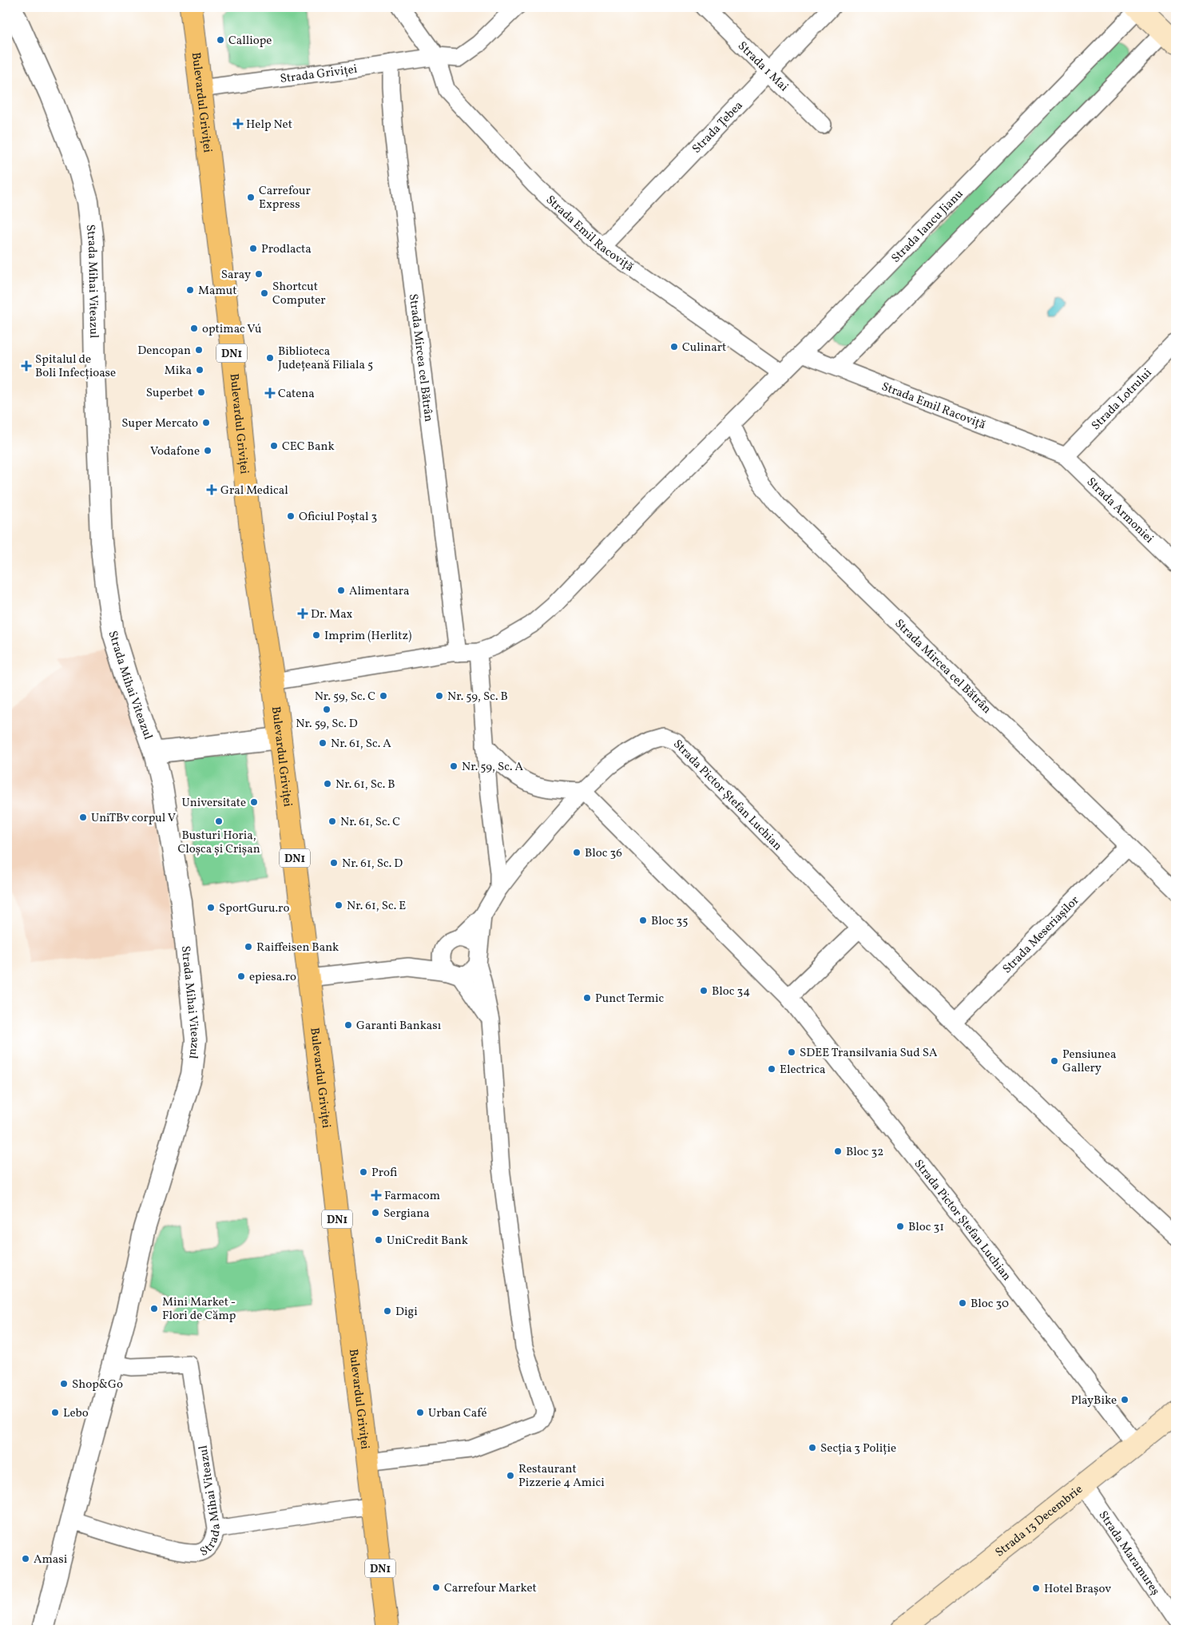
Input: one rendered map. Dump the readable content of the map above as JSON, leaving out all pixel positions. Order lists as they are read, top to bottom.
{
  "streets": {
    "main road": ["Bulevardul Griviței", "DN1", "Strada 13 Decembrie"],
    "street": [
      "Strada 1 Mai",
      "Strada Griviței",
      "Strada Țebea",
      "Strada Iancu Jianu",
      "Strada Emil Racoviță",
      "Strada Mihai Viteazul",
      "Strada Mircea cel Bătrân",
      "Strada Lotrului",
      "Strada Armoniei",
      "Strada Pictor Ștefan Luchian",
      "Strada Meseriașilor",
      "Strada Maramureș"
    ]
  },
  "crossings": [
    ["Strada 1 Mai", "Strada Țebea"],
    ["Strada Griviței", "Bulevardul Griviței"],
    ["Strada Griviței", "Strada Emil Racoviță"],
    ["Strada Griviței", "Strada Mircea cel Bătrân"],
    ["Strada Țebea", "Strada Emil Racoviță"],
    ["Strada Iancu Jianu", "Strada Emil Racoviță"],
    ["Strada Iancu Jianu", "Strada Mircea cel Bătrân"],
    ["Strada Emil Racoviță", "Strada Lotrului"],
    ["Strada Emil Racoviță", "Strada Armoniei"],
    ["Strada Mircea cel Bătrân", "Strada Meseriașilor"],
    ["Strada Lotrului", "Strada Armoniei"],
    ["Strada Pictor Ștefan Luchian", "Strada Meseriașilor"],
    ["Strada Pictor Ștefan Luchian", "Strada 13 Decembrie"],
    ["Strada 13 Decembrie", "Strada Maramureș"]
  ],
  "places": {
    "other": [
      "Calliope",
      "Carrefour Express",
      "Prodlacta",
      "Saray",
      "Mamut",
      "Shortcut Computer",
      "optimac Vú",
      "Culinart",
      "Dencopan",
      "Biblioteca Județeană Filiala 5",
      "Mika",
      "Superbet",
      "Super Mercato",
      "CEC Bank",
      "Vodafone",
      "Oficiul Poștal 3",
      "Alimentara",
      "Imprim (Herlitz)",
      "Nr. 59, Sc. C",
      "Nr. 59, Sc. B",
      "Nr. 59, Sc. D",
      "Nr. 61, Sc. A",
      "Nr. 59, Sc. A",
      "Nr. 61, Sc. B",
      "Universitate",
      "UniTBv corpul V",
      "Busturi Horia, Cloșca și Crișan",
      "Nr. 61, Sc. C",
      "Bloc 36",
      "Nr. 61, Sc. D",
      "Nr. 61, Sc. E",
      "SportGuru.ro",
      "Bloc 35",
      "Raiffeisen Bank",
      "epiesa.ro",
      "Bloc 34",
      "Punct Termic",
      "Garanti Bankası",
      "SDEE Transilvania Sud SA",
      "Pensiunea Gallery",
      "Electrica",
      "Bloc 32",
      "Profi",
      "Sergiana",
      "Bloc 31",
      "UniCredit Bank",
      "Bloc 30",
      "Mini Market - Flori de Cămp",
      "Digi",
      "Shop&Go",
      "PlayBike",
      "Lebo",
      "Urban Café",
      "Secția 3 Poliție",
      "Restaurant Pizzerie 4 Amici",
      "Amasi",
      "Carrefour Market",
      "Hotel Brașov"
    ],
    "health": [
      "Help Net",
      "Spitalul de Boli Infecțioase",
      "Catena",
      "Gral Medical",
      "Dr. Max",
      "Farmacom"
    ]
  }
}
